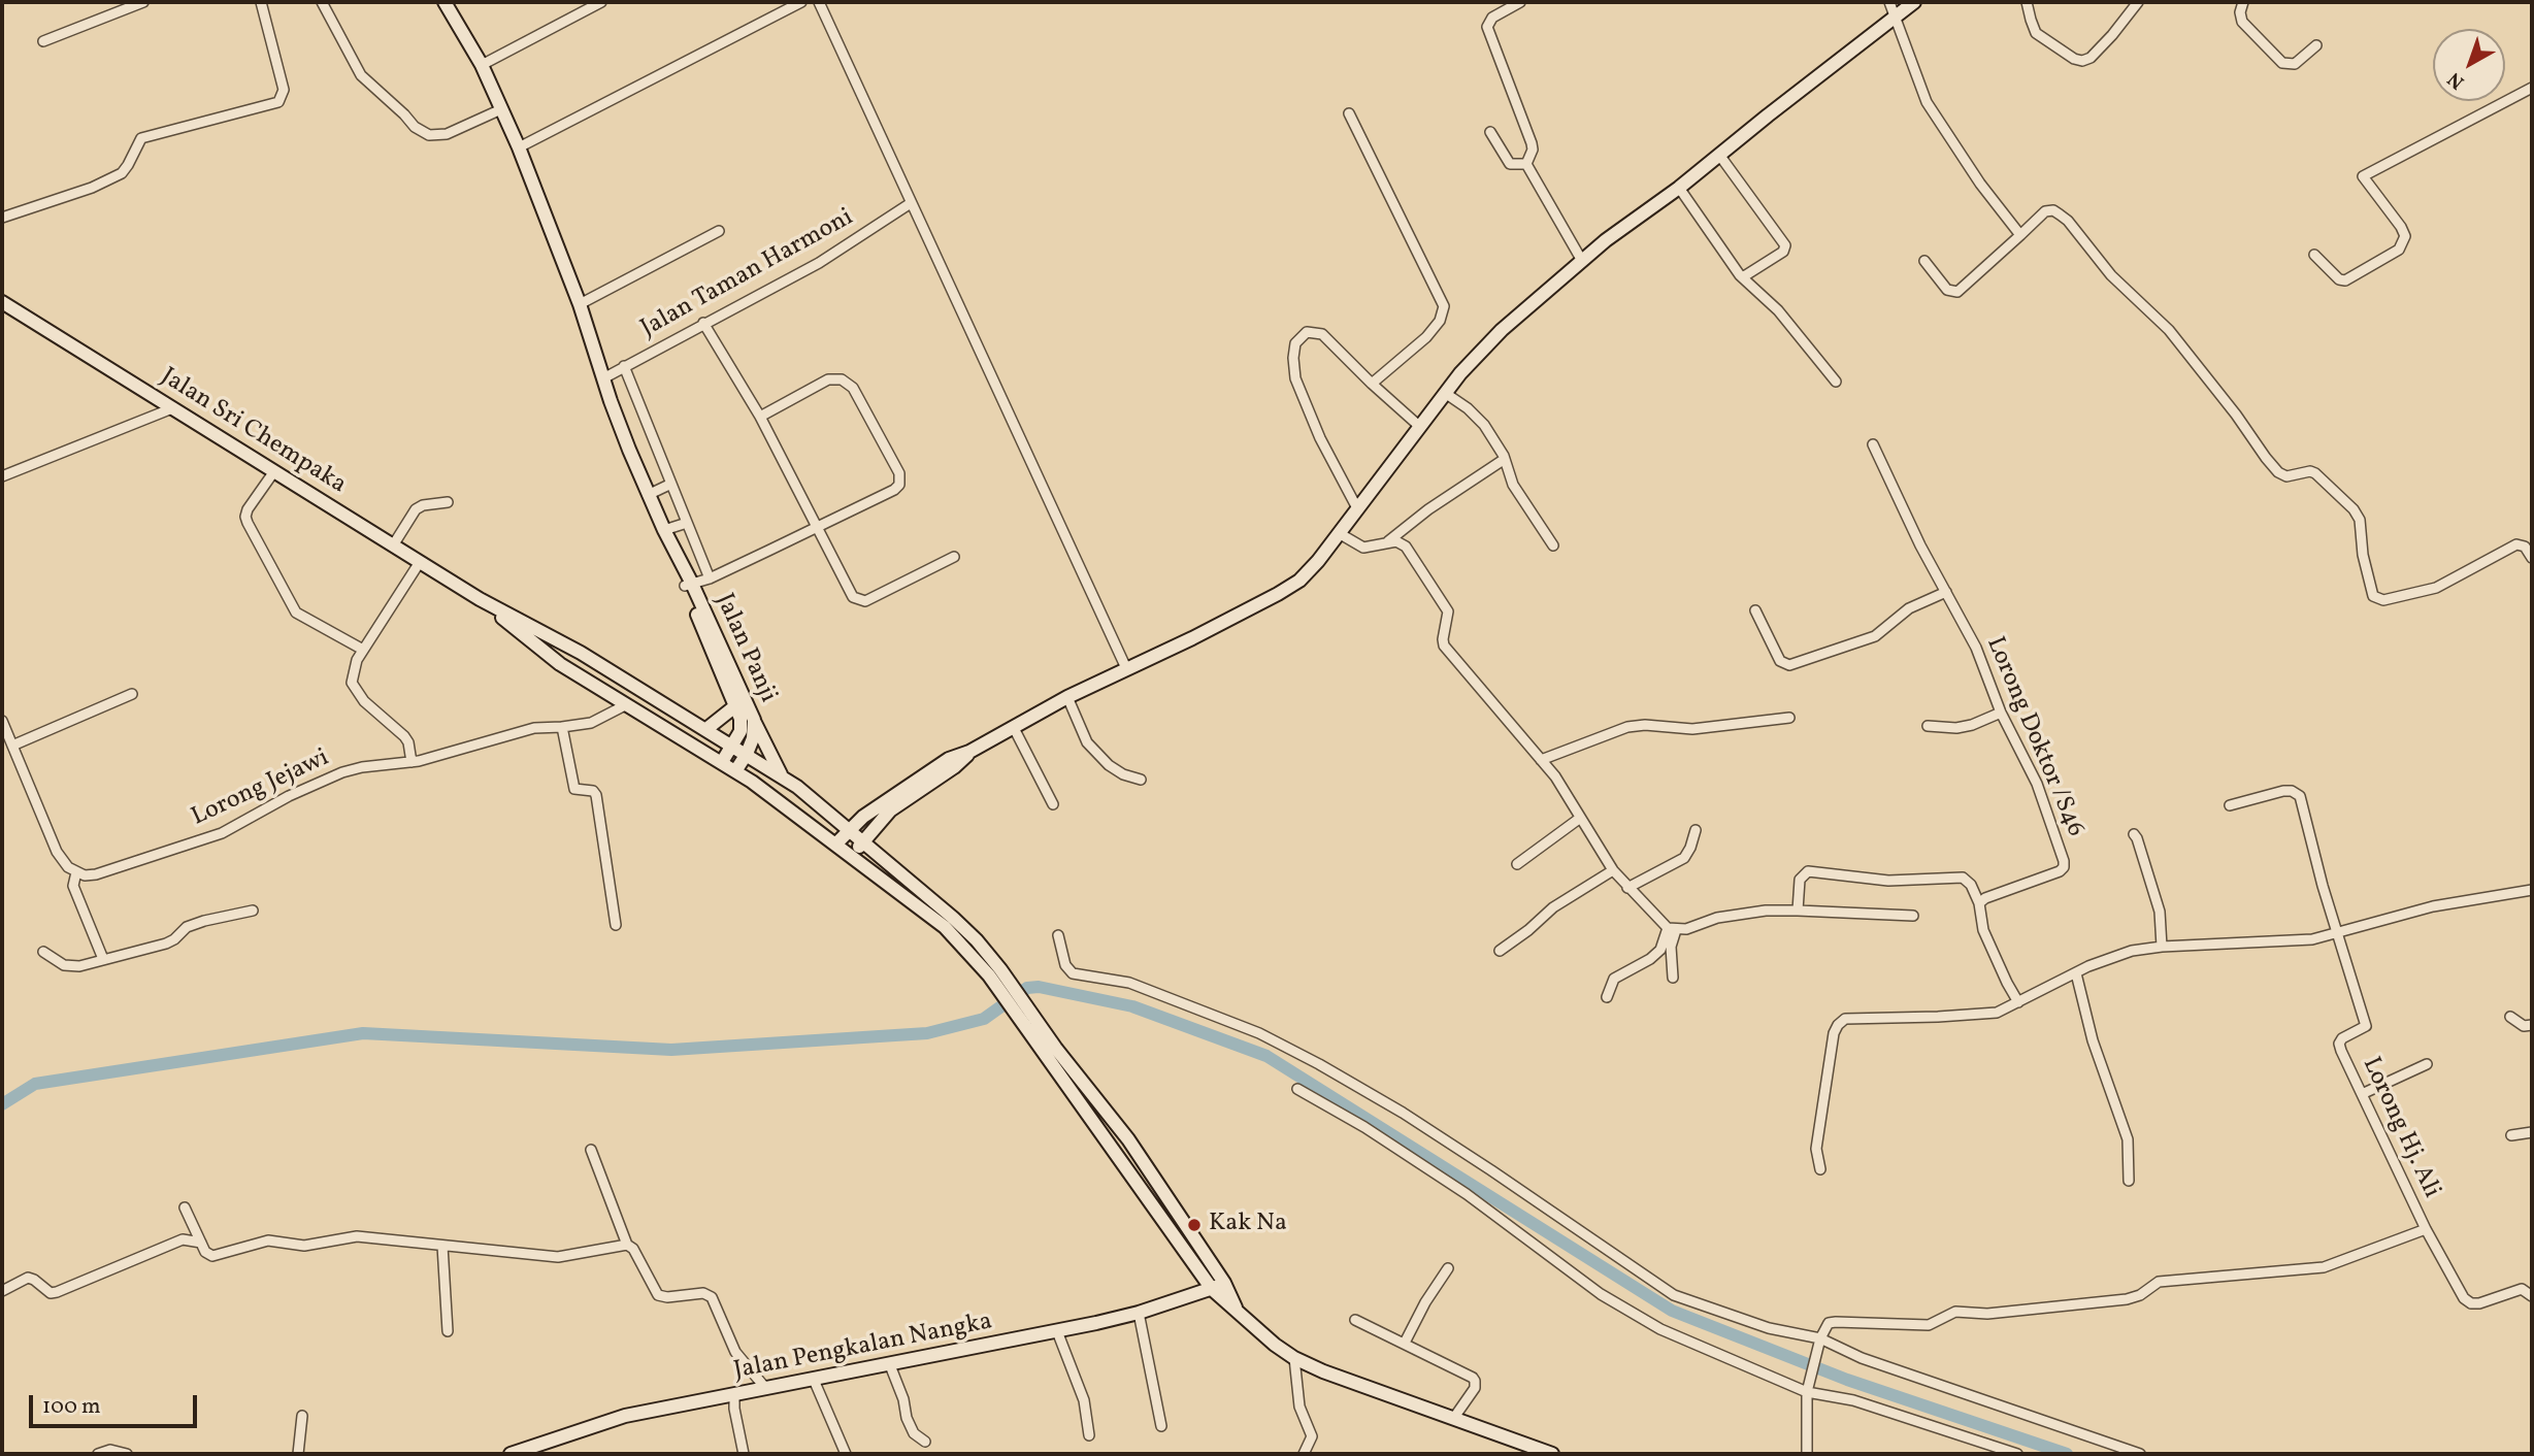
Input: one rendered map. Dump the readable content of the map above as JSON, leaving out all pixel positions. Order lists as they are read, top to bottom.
{
  "streets": {
    "main road": ["Jalan Sri Chempaka", "Jalan Panji", "Jalan Pengkalan Nangka"],
    "street": [
      "Jalan Taman Harmoni",
      "Lorong Doktor /S46",
      "Lorong Jejawi",
      "Lorong Hj. Ali"
    ]
  },
  "places": ["Kak Na"],
  "scale_bar": "100 m",
  "north": "bottom left"
}
